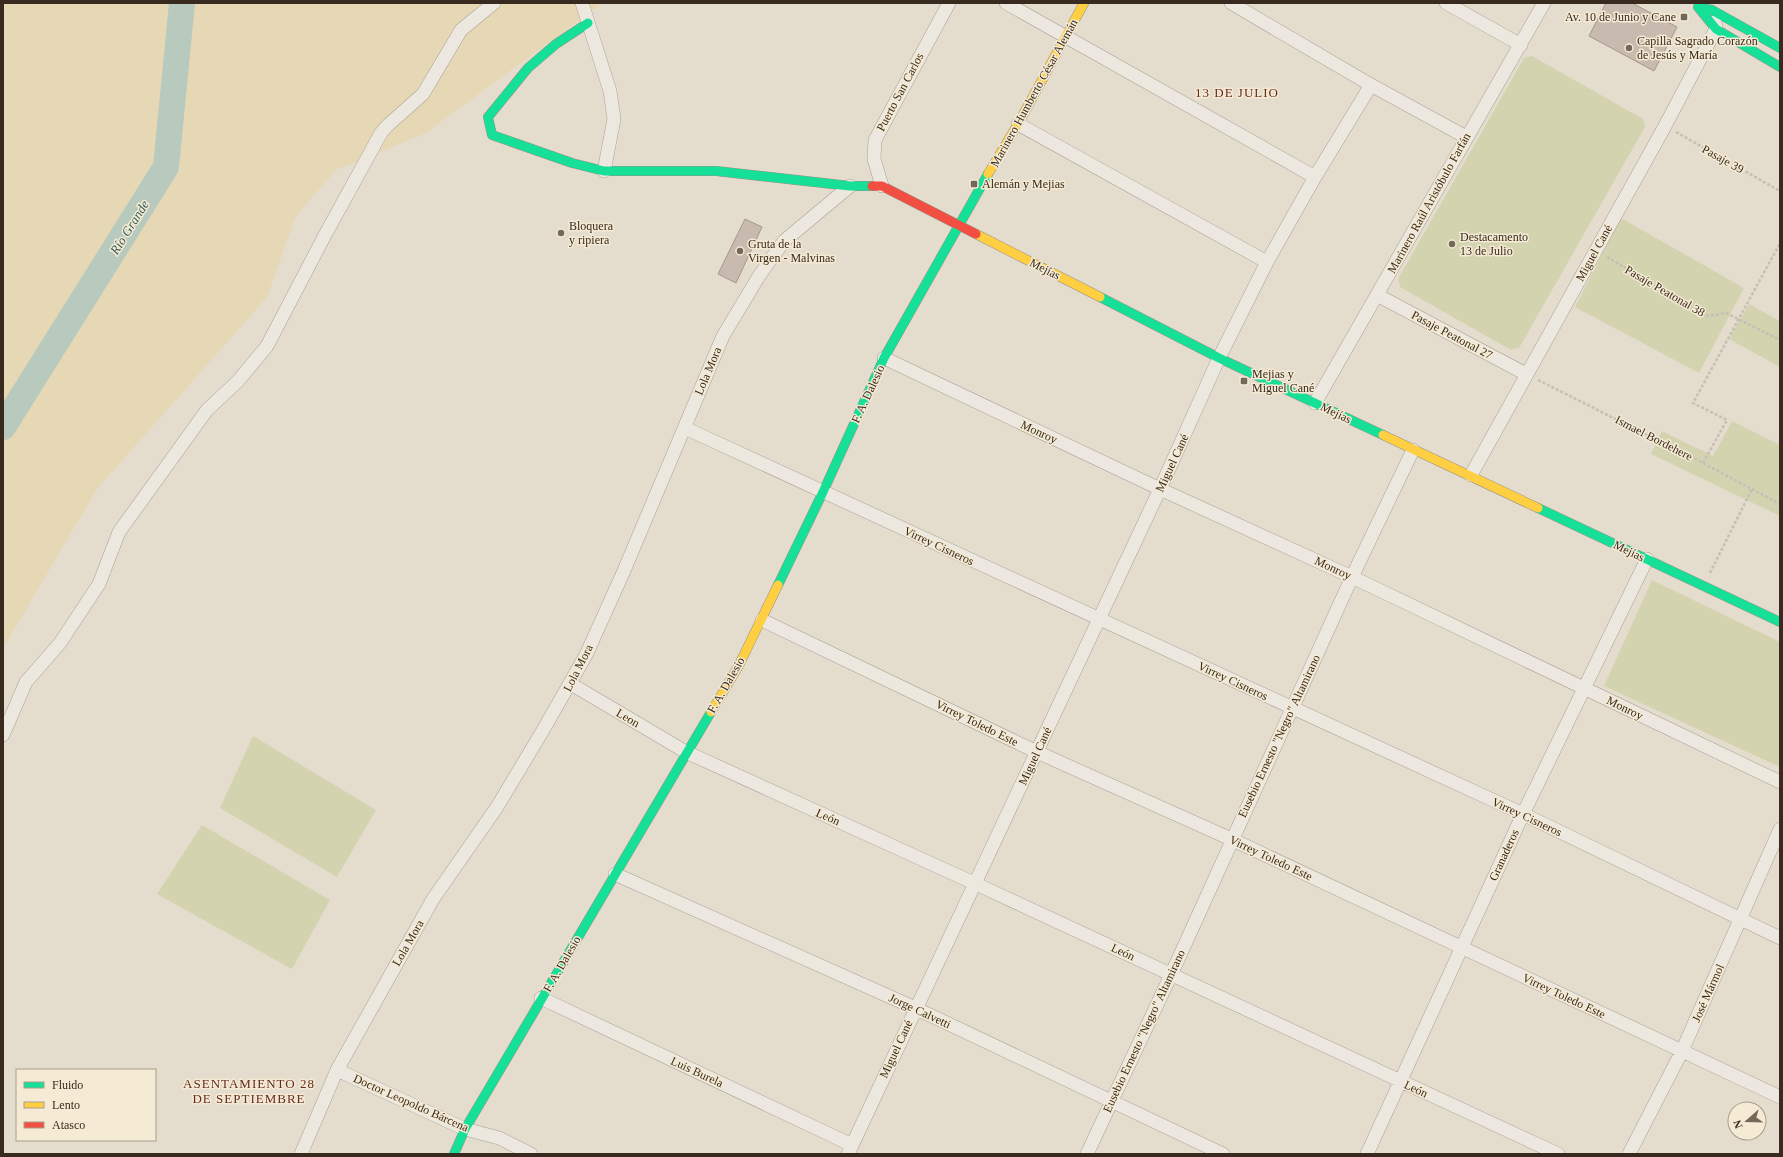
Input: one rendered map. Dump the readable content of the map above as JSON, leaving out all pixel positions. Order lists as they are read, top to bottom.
{
  "streets": {
    "street": [
      "Puerto San Carlos",
      "Marinero Humberto César Alemán",
      "Marinero Raúl Aristóbulo Farfán",
      "Miguel Cané",
      "Mejías",
      "Pasaje Peatonal 27",
      "Lola Mora",
      "F. A. Dalesio",
      "Monroy",
      "Virrey Cisneros",
      "Leon",
      "Virrey Toledo Este",
      "Eusebio Ernesto \"Negro\" Altamirano",
      "León",
      "Granaderos",
      "José Mármol",
      "Jorge Calvetti",
      "Luis Burela",
      "Doctor Leopoldo Bárcena"
    ],
    "path": ["Pasaje 39", "Pasaje Peatonal 38", "Ismael Bordehere"]
  },
  "crossings": [
    ["Puerto San Carlos", "Mejías"],
    ["Marinero Humberto César Alemán", "Mejías"],
    ["Marinero Humberto César Alemán", "F. A. Dalesio"],
    ["Pasaje 39", "Miguel Cané"],
    ["Marinero Raúl Aristóbulo Farfán", "Mejías"],
    ["Marinero Raúl Aristóbulo Farfán", "Pasaje Peatonal 27"],
    ["Miguel Cané", "Mejías"],
    ["Miguel Cané", "Pasaje Peatonal 38"],
    ["Miguel Cané", "Pasaje Peatonal 27"],
    ["Miguel Cané", "Monroy"],
    ["Miguel Cané", "Ismael Bordehere"],
    ["Miguel Cané", "Virrey Cisneros"],
    ["Miguel Cané", "Virrey Toledo Este"],
    ["Miguel Cané", "León"],
    ["Miguel Cané", "Jorge Calvetti"],
    ["Miguel Cané", "Luis Burela"],
    ["Mejías", "Lola Mora"],
    ["Mejías", "F. A. Dalesio"],
    ["Mejías", "Eusebio Ernesto \"Negro\" Altamirano"],
    ["Mejías", "Granaderos"],
    ["Pasaje Peatonal 27", "Ismael Bordehere"],
    ["Lola Mora", "Virrey Cisneros"],
    ["Lola Mora", "Leon"],
    ["Lola Mora", "Doctor Leopoldo Bárcena"],
    ["F. A. Dalesio", "Monroy"],
    ["F. A. Dalesio", "Virrey Cisneros"],
    ["F. A. Dalesio", "Leon"],
    ["F. A. Dalesio", "Virrey Toledo Este"],
    ["F. A. Dalesio", "León"],
    ["F. A. Dalesio", "Jorge Calvetti"],
    ["F. A. Dalesio", "Luis Burela"],
    ["F. A. Dalesio", "Doctor Leopoldo Bárcena"],
    ["Monroy", "Eusebio Ernesto \"Negro\" Altamirano"],
    ["Monroy", "Granaderos"],
    ["Virrey Cisneros", "Eusebio Ernesto \"Negro\" Altamirano"],
    ["Virrey Cisneros", "Granaderos"],
    ["Virrey Cisneros", "José Mármol"],
    ["Leon", "León"],
    ["Virrey Toledo Este", "Eusebio Ernesto \"Negro\" Altamirano"],
    ["Virrey Toledo Este", "Granaderos"],
    ["Virrey Toledo Este", "José Mármol"],
    ["Eusebio Ernesto \"Negro\" Altamirano", "León"],
    ["Eusebio Ernesto \"Negro\" Altamirano", "Jorge Calvetti"],
    ["León", "Granaderos"]
  ],
  "districts": ["13 DE JULIO", "ASENTAMIENTO 28 DE SEPTIEMBRE"],
  "water": ["Río Grande"],
  "places": {
    "transit": ["Av. 10 de Junio y Cane", "Alemán y Mejias", "Mejias y Miguel Cané"],
    "other": [
      "Capilla Sagrado Corazón de Jesús y María",
      "Bloquera y ripiera",
      "Destacamento 13 de Julio",
      "Gruta de la Virgen - Malvinas"
    ]
  },
  "legend": ["Fluido", "Lento", "Atasco"],
  "north": "left"
}
